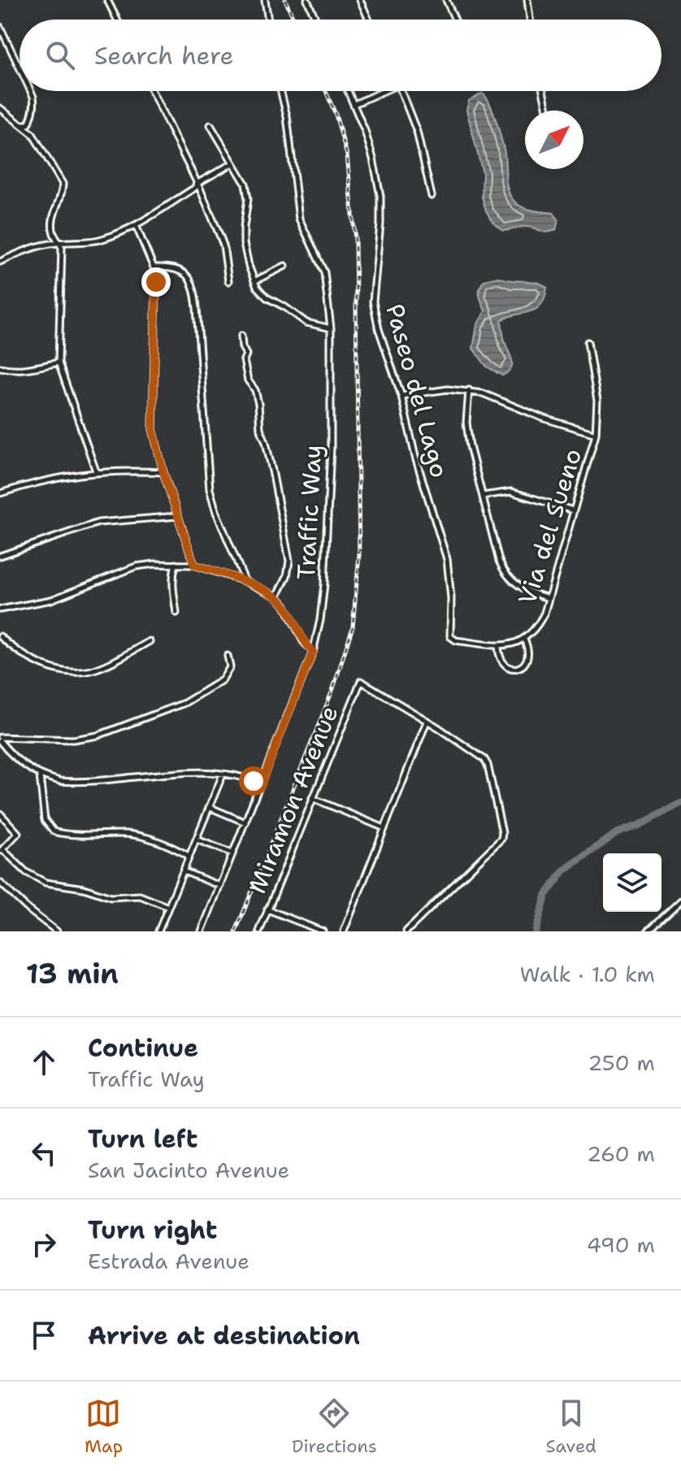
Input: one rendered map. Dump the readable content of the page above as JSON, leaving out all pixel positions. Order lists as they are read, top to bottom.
{
  "streets": {
    "street": [
      "Paseo del Lago",
      "Traffic Way",
      "Via del Sueno",
      "Miramon Avenue"
    ]
  },
  "crossings": [
    ["Paseo del Lago", "Via del Sueno"]
  ],
  "north": "top right",
  "page": {
    "search": "Search here",
    "heading": ["13 min", "Walk · 1.0 km"],
    "list": [
      ["Continue", "Traffic Way", "250 m"],
      ["Turn left", "San Jacinto Avenue", "260 m"],
      ["Turn right", "Estrada Avenue", "490 m"],
      "Arrive at destination"
    ],
    "nav": ["Map", "Directions", "Saved"]
  }
}
